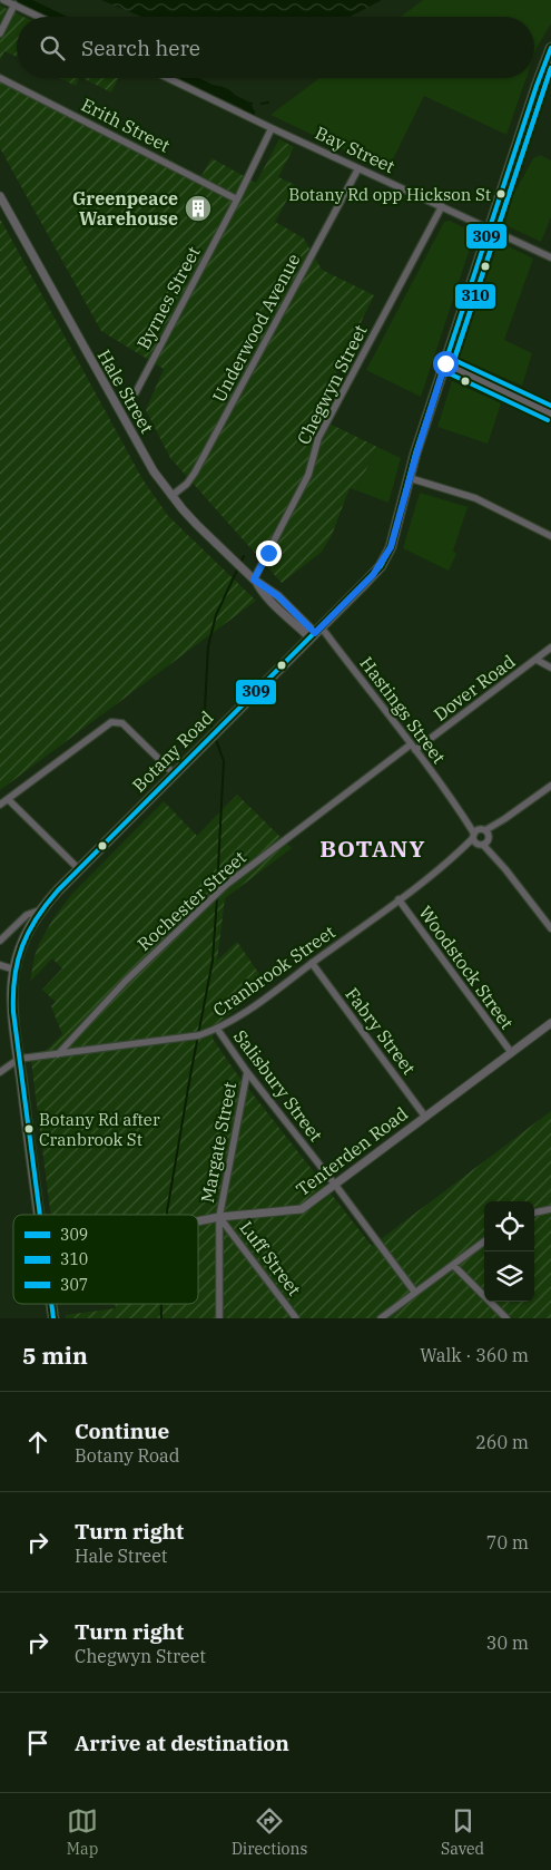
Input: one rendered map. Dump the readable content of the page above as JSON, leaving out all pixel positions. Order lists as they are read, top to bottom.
{
  "streets": {
    "main road": ["Botany Road"],
    "street": [
      "Erith Street",
      "Bay Street",
      "Byrnes Street",
      "Underwood Avenue",
      "Chegwyn Street",
      "Hale Street",
      "Dover Road",
      "Hastings Street",
      "Rochester Street",
      "Woodstock Street",
      "Cranbrook Street",
      "Fabry Street",
      "Salisbury Street",
      "Margate Street",
      "Tenterden Road",
      "Luff Street"
    ]
  },
  "crossings": [
    ["Erith Street", "Byrnes Street"],
    ["Bay Street", "Byrnes Street"],
    ["Bay Street", "Underwood Avenue"],
    ["Bay Street", "Chegwyn Street"],
    ["Bay Street", "Botany Road"],
    ["Underwood Avenue", "Hale Street"],
    ["Chegwyn Street", "Hale Street"],
    ["Hale Street", "Hastings Street"],
    ["Hale Street", "Botany Road"],
    ["Dover Road", "Hastings Street"],
    ["Hastings Street", "Botany Road"],
    ["Hastings Street", "Rochester Street"],
    ["Hastings Street", "Cranbrook Street"],
    ["Botany Road", "Cranbrook Street"],
    ["Rochester Street", "Cranbrook Street"],
    ["Woodstock Street", "Cranbrook Street"],
    ["Woodstock Street", "Tenterden Road"],
    ["Cranbrook Street", "Fabry Street"],
    ["Cranbrook Street", "Salisbury Street"],
    ["Fabry Street", "Tenterden Road"],
    ["Salisbury Street", "Margate Street"],
    ["Salisbury Street", "Tenterden Road"],
    ["Margate Street", "Tenterden Road"],
    ["Margate Street", "Luff Street"],
    ["Tenterden Road", "Luff Street"]
  ],
  "districts": ["BOTANY"],
  "places": {
    "other": ["Botany Rd opp Hickson St", "Botany Rd after Cranbrook St"],
    "building": ["Greenpeace Warehouse"]
  },
  "lines": ["transit line 309", "transit line 310", "transit line 307"],
  "legend": ["309", "310", "307"],
  "page": {
    "search": "Search here",
    "heading": ["5 min", "Walk · 360 m"],
    "list": [
      ["Continue", "Botany Road", "260 m"],
      ["Turn right", "Hale Street", "70 m"],
      ["Turn right", "Chegwyn Street", "30 m"],
      "Arrive at destination"
    ],
    "nav": ["Map", "Directions", "Saved"]
  }
}
